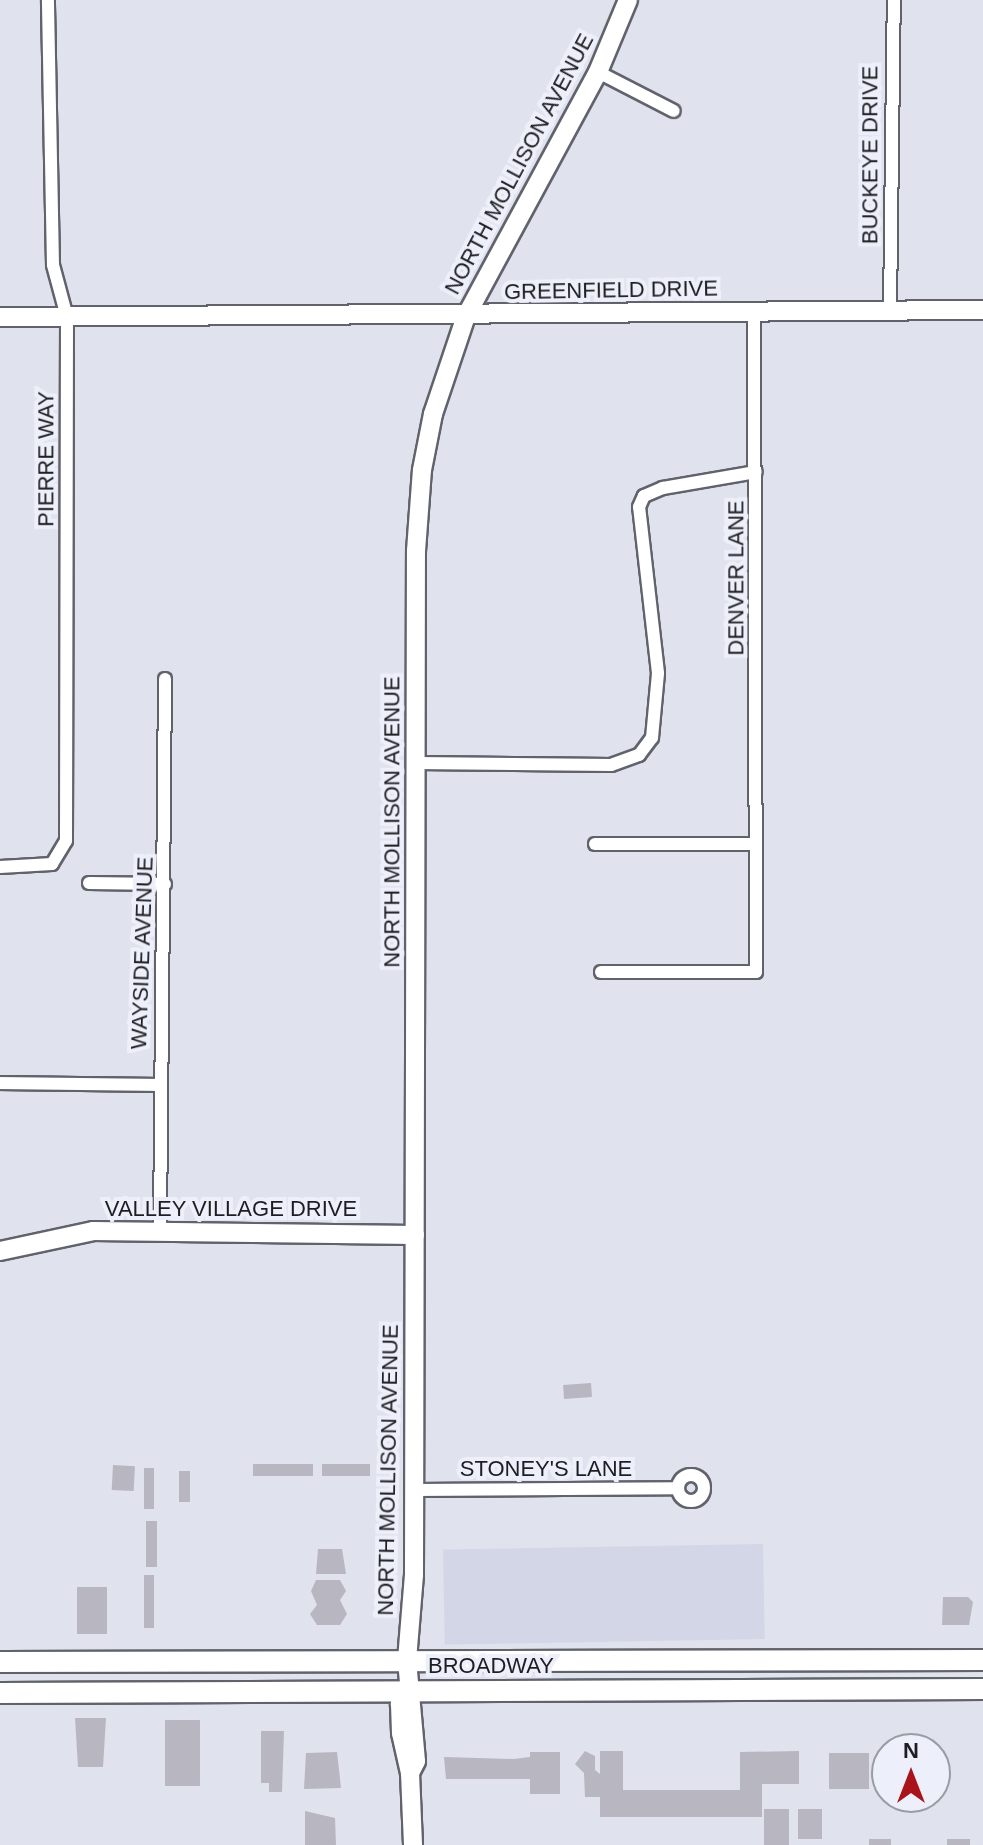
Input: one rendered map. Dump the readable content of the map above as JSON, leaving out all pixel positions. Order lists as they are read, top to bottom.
{
  "streets": {
    "main road": [
      "NORTH MOLLISON AVENUE",
      "GREENFIELD DRIVE",
      "VALLEY VILLAGE DRIVE",
      "BROADWAY"
    ],
    "street": [
      "BUCKEYE DRIVE",
      "PIERRE WAY",
      "DENVER LANE",
      "WAYSIDE AVENUE",
      "STONEY'S LANE"
    ]
  },
  "crossings": [
    ["BUCKEYE DRIVE", "GREENFIELD DRIVE"],
    ["NORTH MOLLISON AVENUE", "GREENFIELD DRIVE"],
    ["NORTH MOLLISON AVENUE", "VALLEY VILLAGE DRIVE"],
    ["NORTH MOLLISON AVENUE", "STONEY'S LANE"],
    ["NORTH MOLLISON AVENUE", "BROADWAY"],
    ["GREENFIELD DRIVE", "PIERRE WAY"],
    ["GREENFIELD DRIVE", "DENVER LANE"],
    ["WAYSIDE AVENUE", "VALLEY VILLAGE DRIVE"]
  ],
  "north": "top"
}
